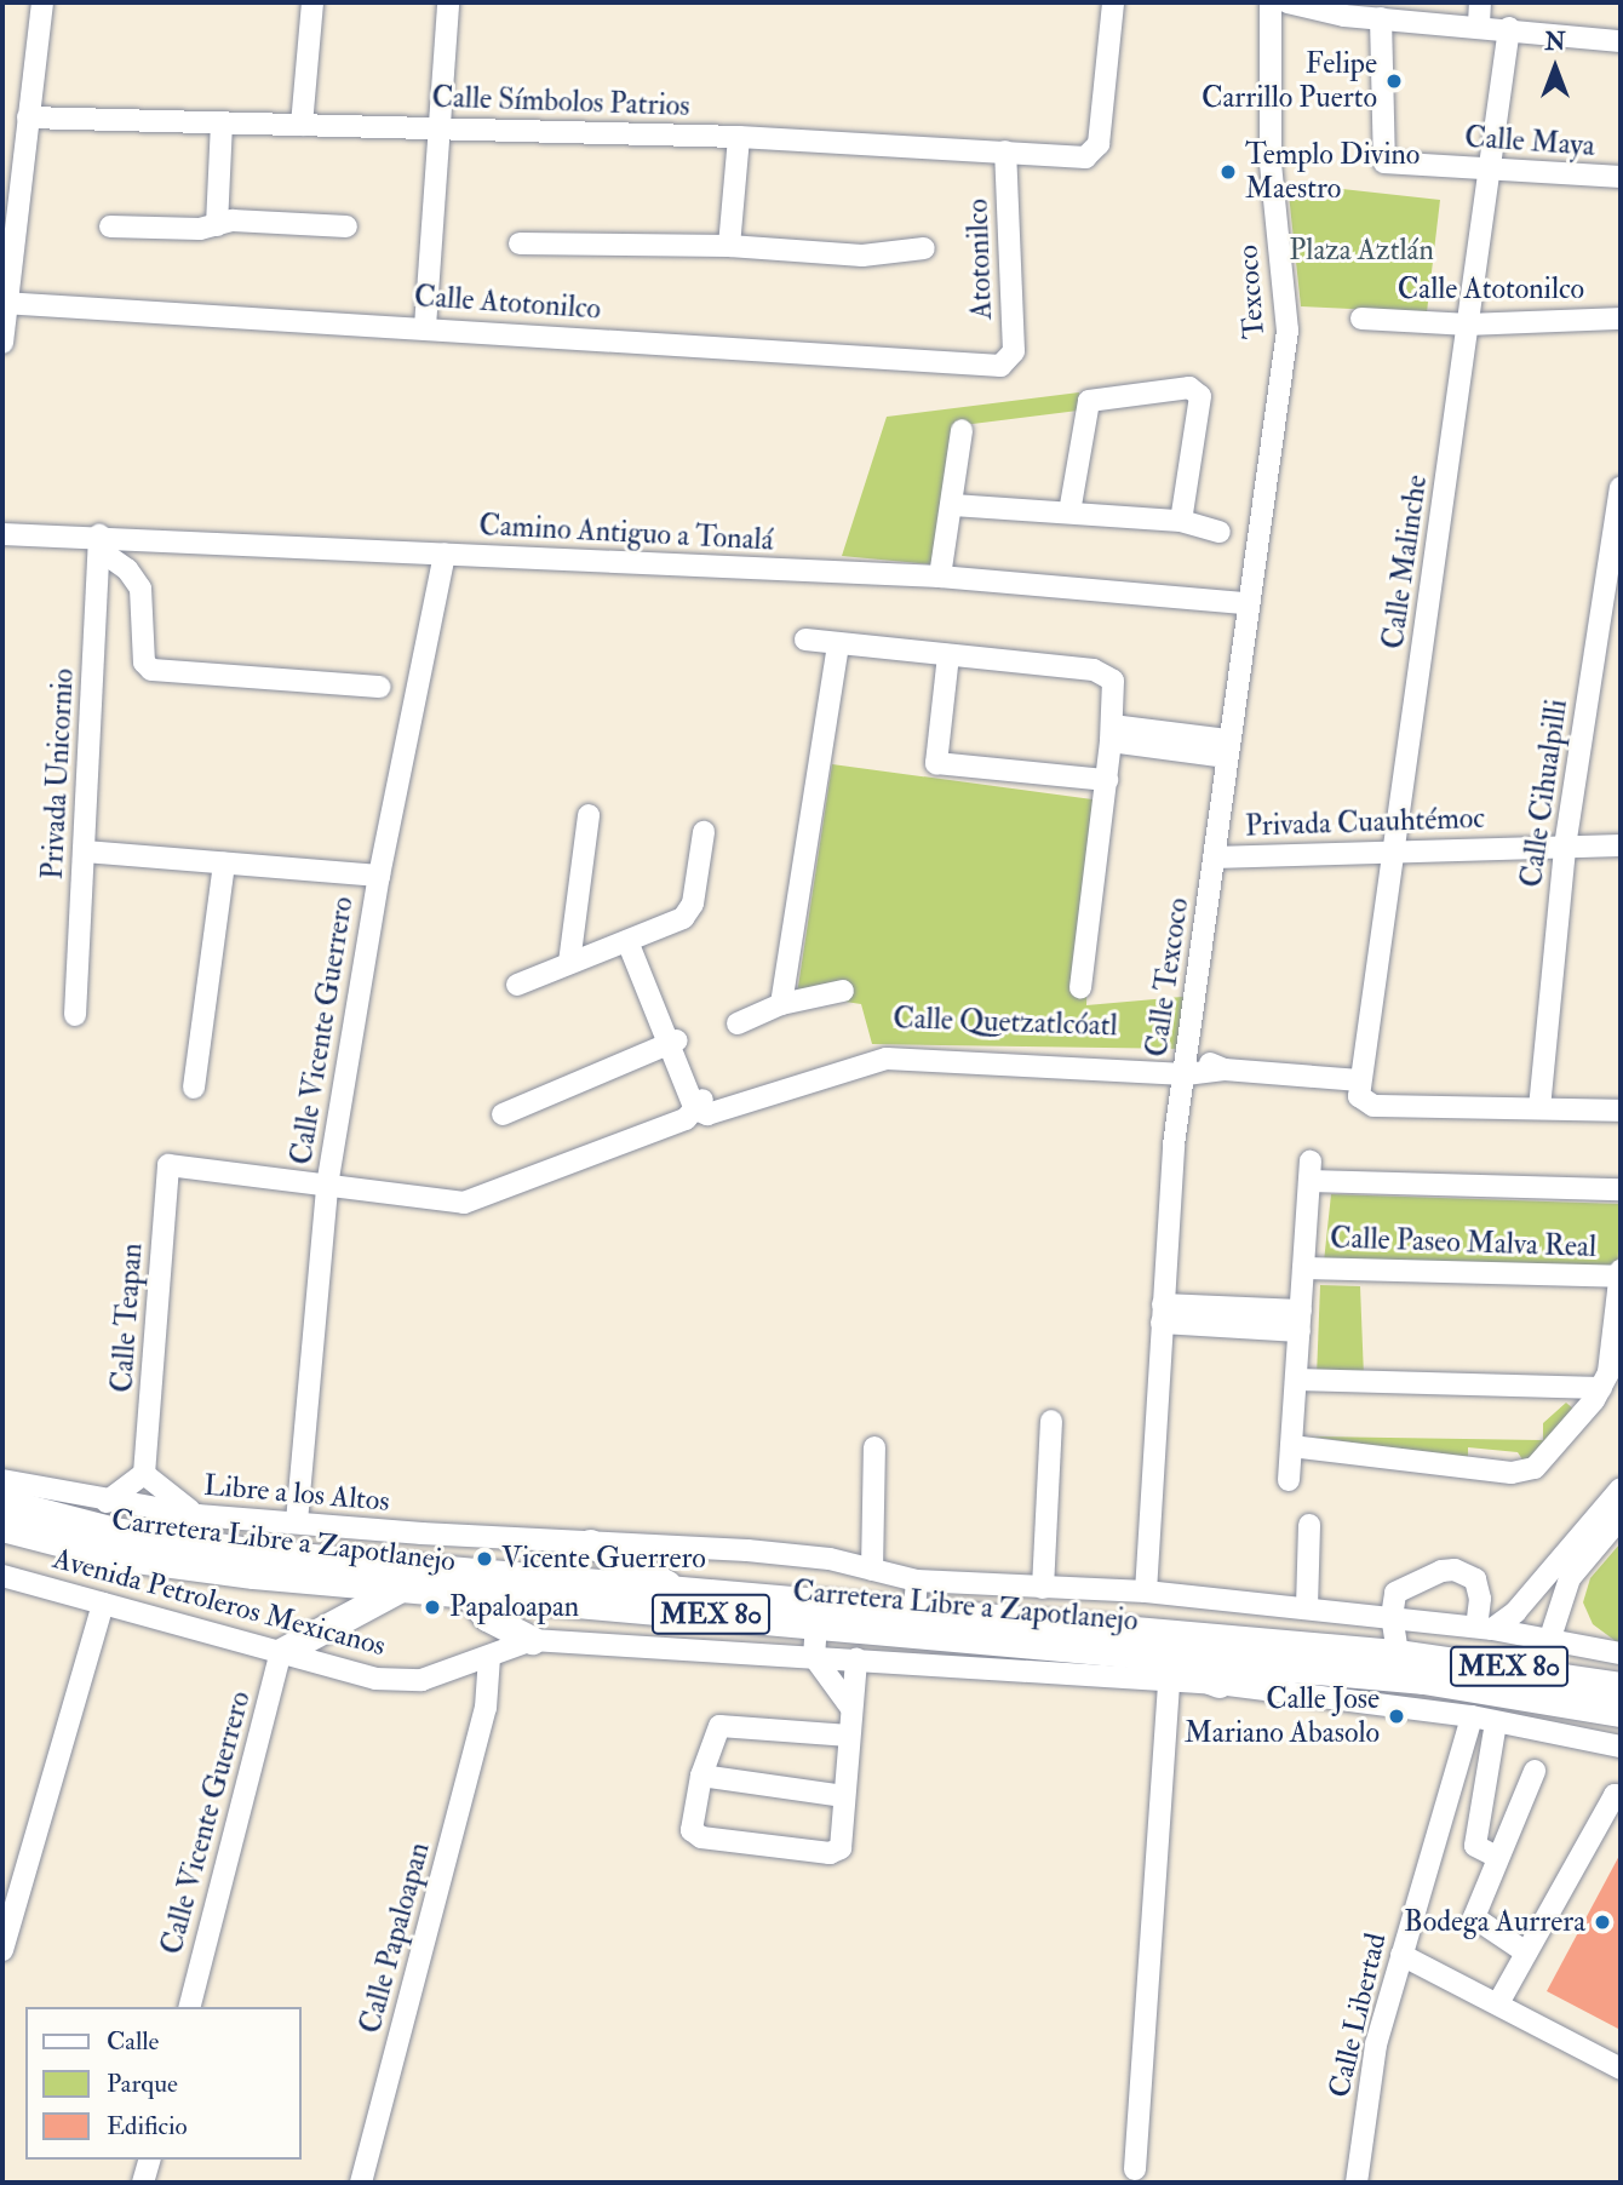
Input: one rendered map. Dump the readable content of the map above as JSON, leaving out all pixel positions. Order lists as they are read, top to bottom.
{
  "streets": {
    "main road": ["Carretera Libre a Zapotlanejo", "MEX 80"],
    "street": [
      "Calle Símbolos Patrios",
      "Calle Maya",
      "Atotonilco",
      "Calle Atotonilco",
      "Texcoco",
      "Camino Antiguo a Tonalá",
      "Calle Malinche",
      "Privada Unicornio",
      "Calle Cihualpilli",
      "Privada Cuauhtémoc",
      "Calle Texcoco",
      "Calle Quetzatlcóatl",
      "Calle Vicente Guerrero",
      "Calle Paseo Malva Real",
      "Calle Teapan",
      "Libre a los Altos",
      "Avenida Petroleros Mexicanos",
      "Calle Papaloapan",
      "Calle Libertad"
    ]
  },
  "crossings": [
    ["Calle Símbolos Patrios", "Atotonilco"],
    ["Calle Maya", "Calle Malinche"],
    ["Atotonilco", "Calle Atotonilco"],
    ["Calle Atotonilco", "Calle Malinche"],
    ["Texcoco", "Calle Texcoco"],
    ["Camino Antiguo a Tonalá", "Privada Unicornio"],
    ["Camino Antiguo a Tonalá", "Calle Texcoco"],
    ["Camino Antiguo a Tonalá", "Calle Vicente Guerrero"],
    ["Calle Malinche", "Calle Cihualpilli"],
    ["Calle Malinche", "Privada Cuauhtémoc"],
    ["Calle Malinche", "Calle Quetzatlcóatl"],
    ["Calle Cihualpilli", "Privada Cuauhtémoc"],
    ["Privada Cuauhtémoc", "Calle Texcoco"],
    ["Calle Texcoco", "Calle Quetzatlcóatl"],
    ["Calle Texcoco", "Carretera Libre a Zapotlanejo"],
    ["Calle Quetzatlcóatl", "Calle Vicente Guerrero"],
    ["Calle Quetzatlcóatl", "Calle Teapan"],
    ["Calle Vicente Guerrero", "Libre a los Altos"],
    ["Calle Vicente Guerrero", "Avenida Petroleros Mexicanos"],
    ["Libre a los Altos", "Carretera Libre a Zapotlanejo"],
    ["Avenida Petroleros Mexicanos", "Calle Papaloapan"]
  ],
  "parks": ["Plaza Aztlán"],
  "places": [
    "Felipe Carrillo Puerto",
    "Templo Divino Maestro",
    "Vicente Guerrero",
    "Papaloapan",
    "Calle Jose Mariano Abasolo",
    "Bodega Aurrera"
  ],
  "legend": ["Calle", "Parque", "Edificio"],
  "north": "top"
}
